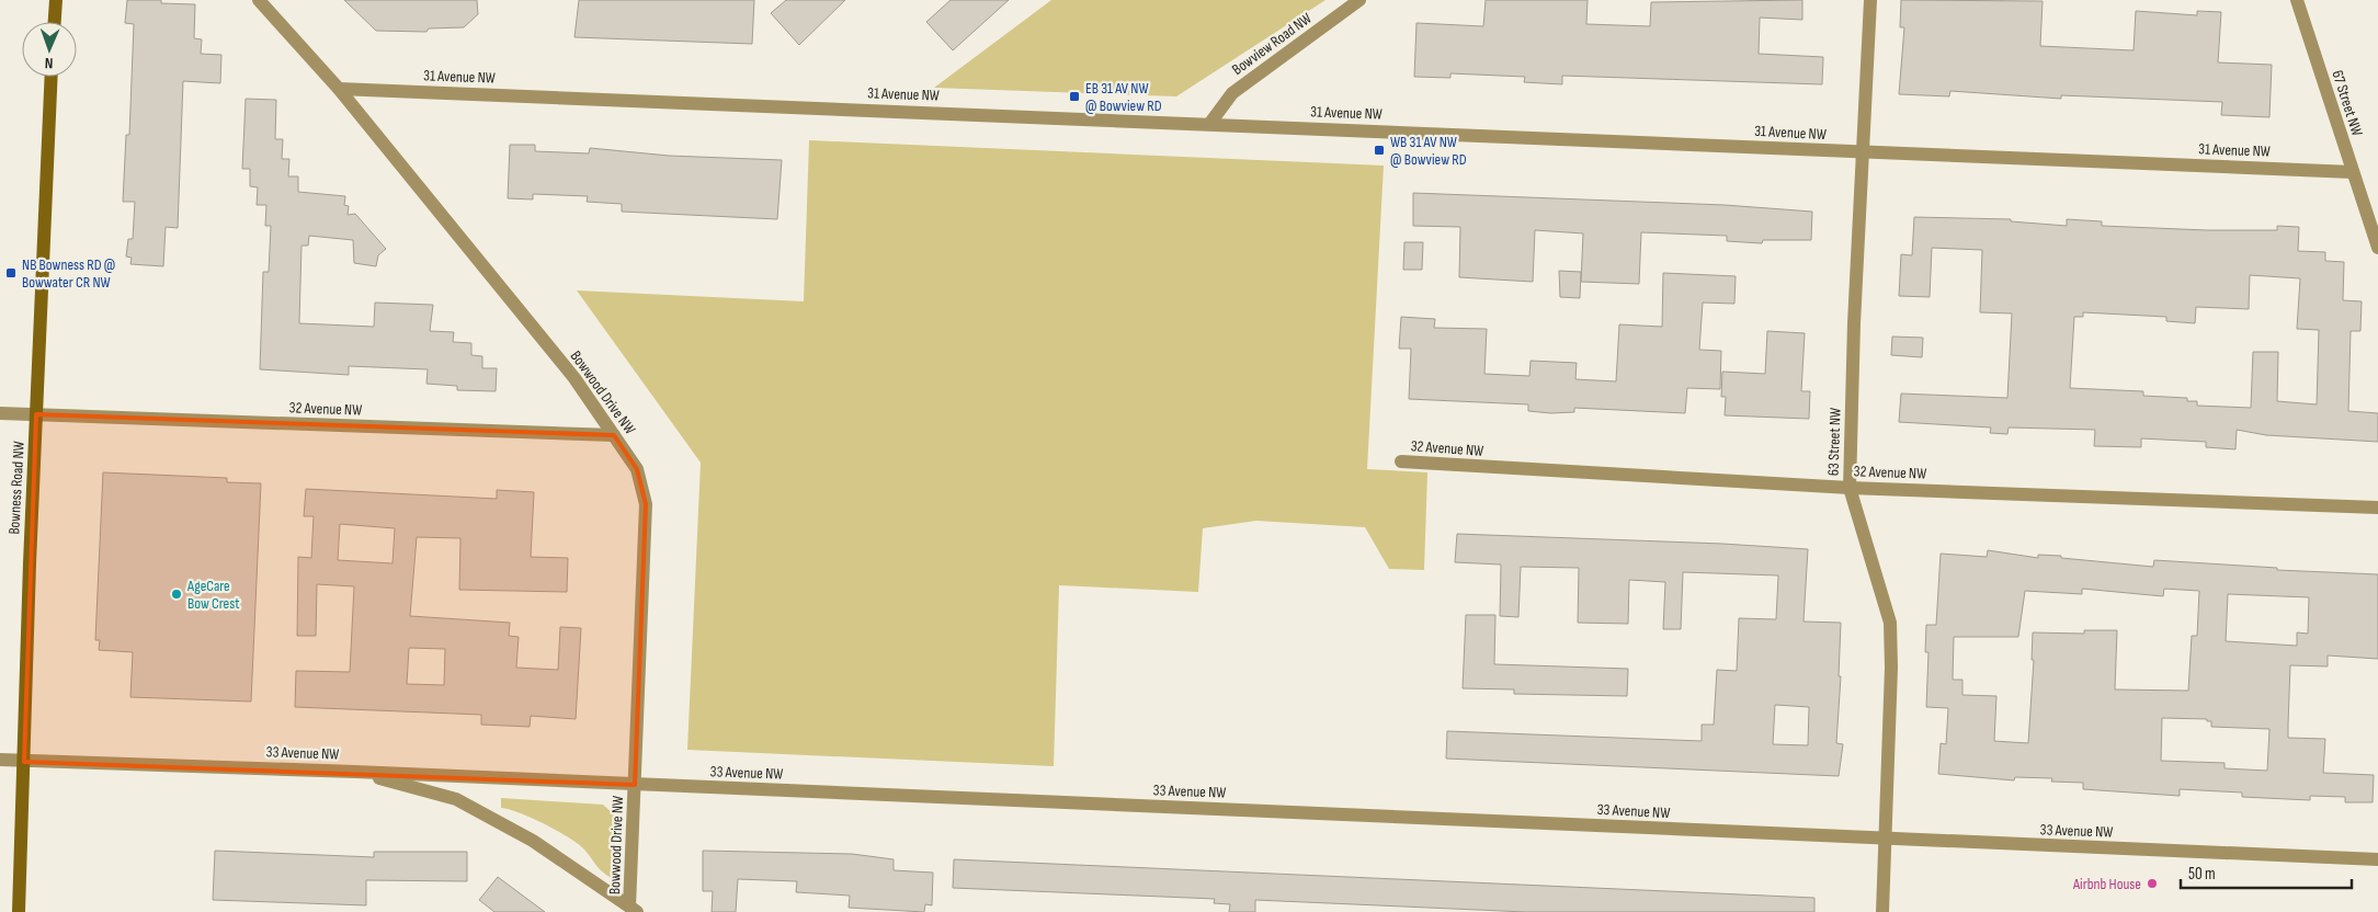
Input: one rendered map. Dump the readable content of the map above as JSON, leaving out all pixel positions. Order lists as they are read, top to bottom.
{
  "streets": {
    "street": [
      "Bowview Road NW",
      "31 Avenue NW",
      "67 Street NW",
      "Bowwood Drive NW",
      "32 Avenue NW",
      "63 Street NW",
      "Bowness Road NW",
      "33 Avenue NW"
    ]
  },
  "crossings": [
    ["Bowview Road NW", "31 Avenue NW"],
    ["31 Avenue NW", "67 Street NW"],
    ["31 Avenue NW", "Bowwood Drive NW"],
    ["31 Avenue NW", "63 Street NW"],
    ["Bowwood Drive NW", "32 Avenue NW"],
    ["Bowwood Drive NW", "33 Avenue NW"],
    ["32 Avenue NW", "63 Street NW"],
    ["32 Avenue NW", "Bowness Road NW"],
    ["63 Street NW", "33 Avenue NW"],
    ["Bowness Road NW", "33 Avenue NW"]
  ],
  "places": {
    "transit": ["EB 31 AV NW @ Bowview RD", "WB 31 AV NW @ Bowview RD", "NB Bowness RD @ Bowwater CR NW"],
    "other": ["AgeCare Bow Crest", "Airbnb House"]
  },
  "scale_bar": "50 m",
  "north": "bottom"
}
